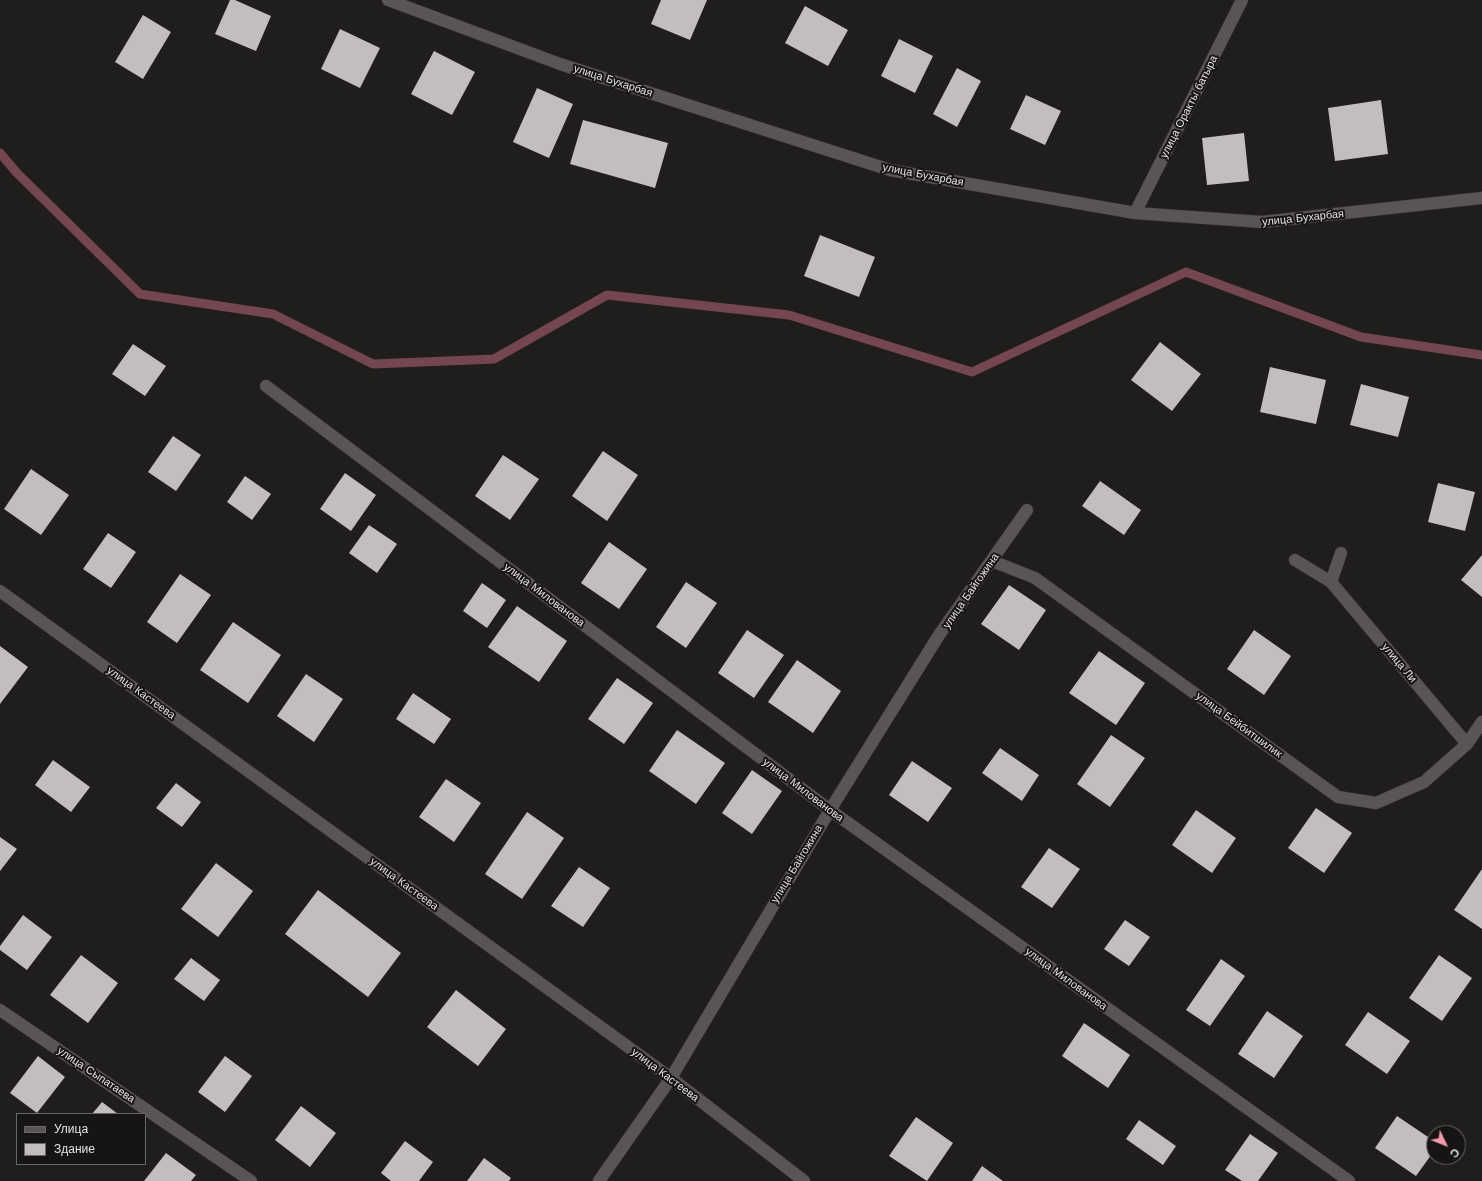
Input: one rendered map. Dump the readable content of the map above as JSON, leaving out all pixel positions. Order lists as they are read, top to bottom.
{
  "streets": {
    "street": [
      "улица Бухарбая",
      "улица Оракты батыра",
      "улица Байгожина",
      "улица Милованова",
      "улица Ли",
      "улица Кастеева",
      "улица Бейбитшилик",
      "улица Сыпатаева"
    ]
  },
  "crossings": [
    ["улица Бухарбая", "улица Оракты батыра"],
    ["улица Байгожина", "улица Милованова"],
    ["улица Байгожина", "улица Кастеева"],
    ["улица Байгожина", "улица Бейбитшилик"],
    ["улица Ли", "улица Бейбитшилик"]
  ],
  "legend": ["Улица", "Здание"],
  "north": "bottom right"
}
